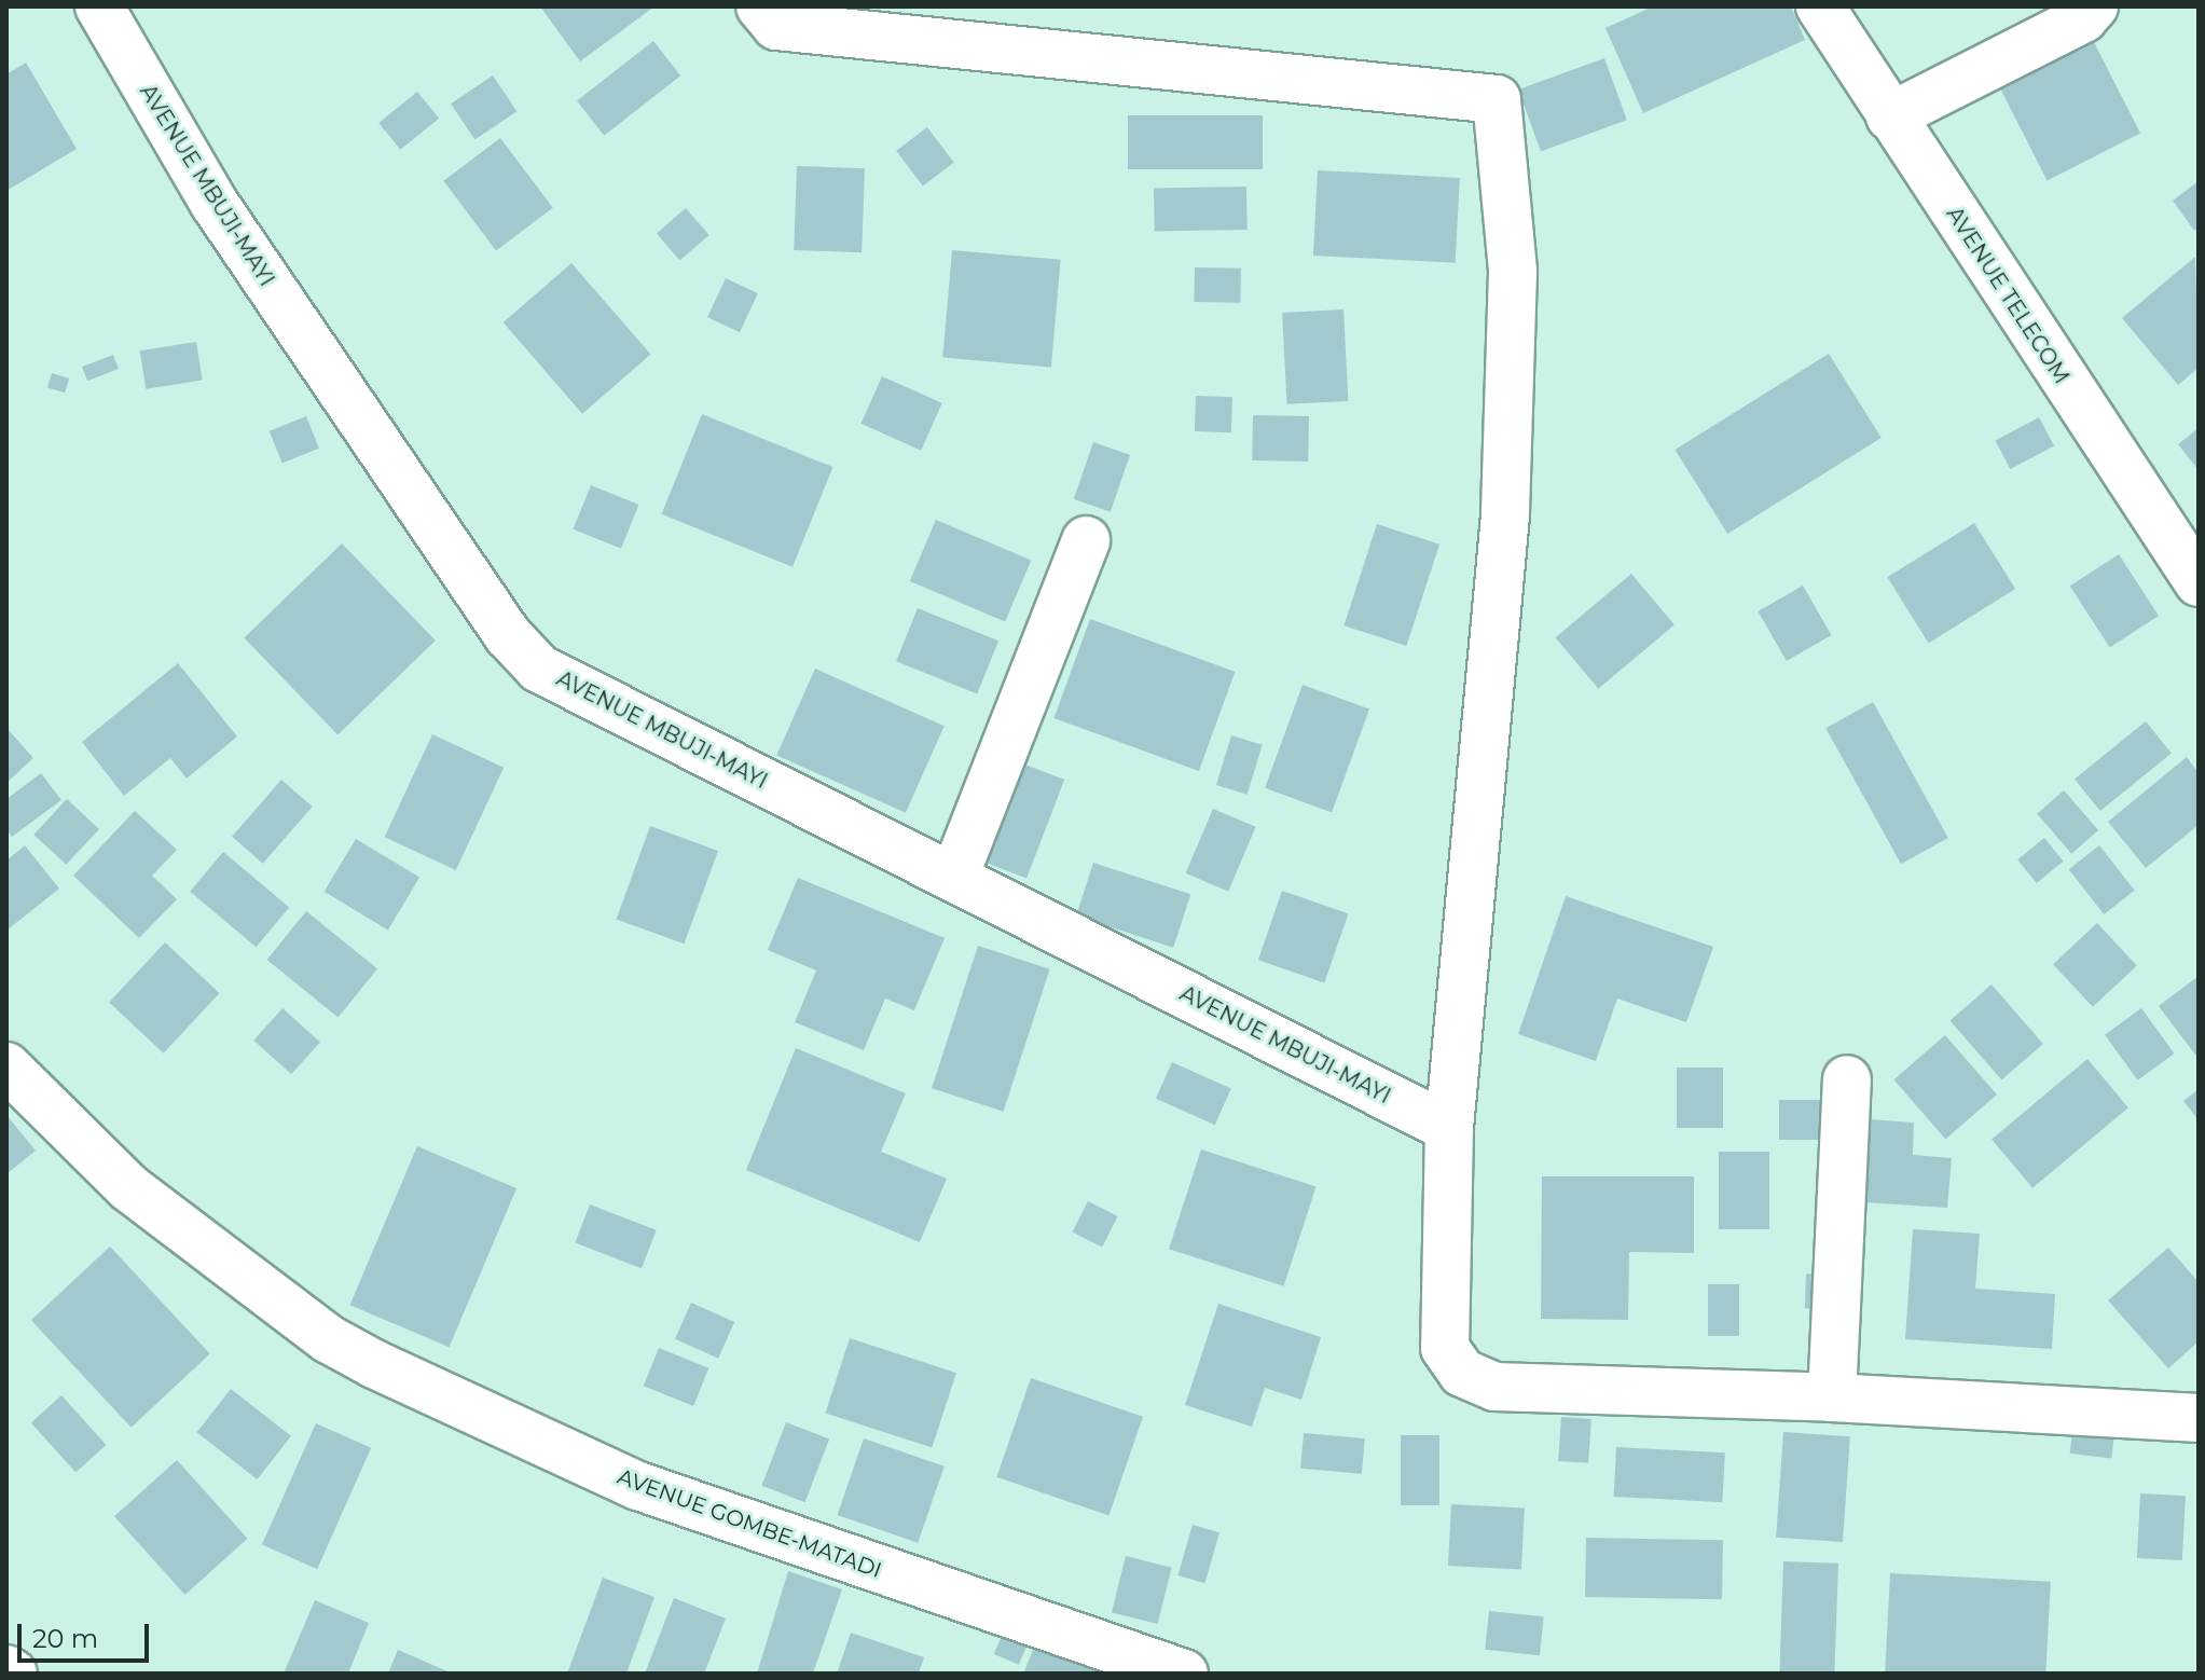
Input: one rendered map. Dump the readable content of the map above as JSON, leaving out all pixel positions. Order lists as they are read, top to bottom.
{
  "streets": {
    "street": ["AVENUE MBUJI-MAYI", "AVENUE TELECOM", "AVENUE GOMBE-MATADI"]
  },
  "scale_bar": "20 m"
}
